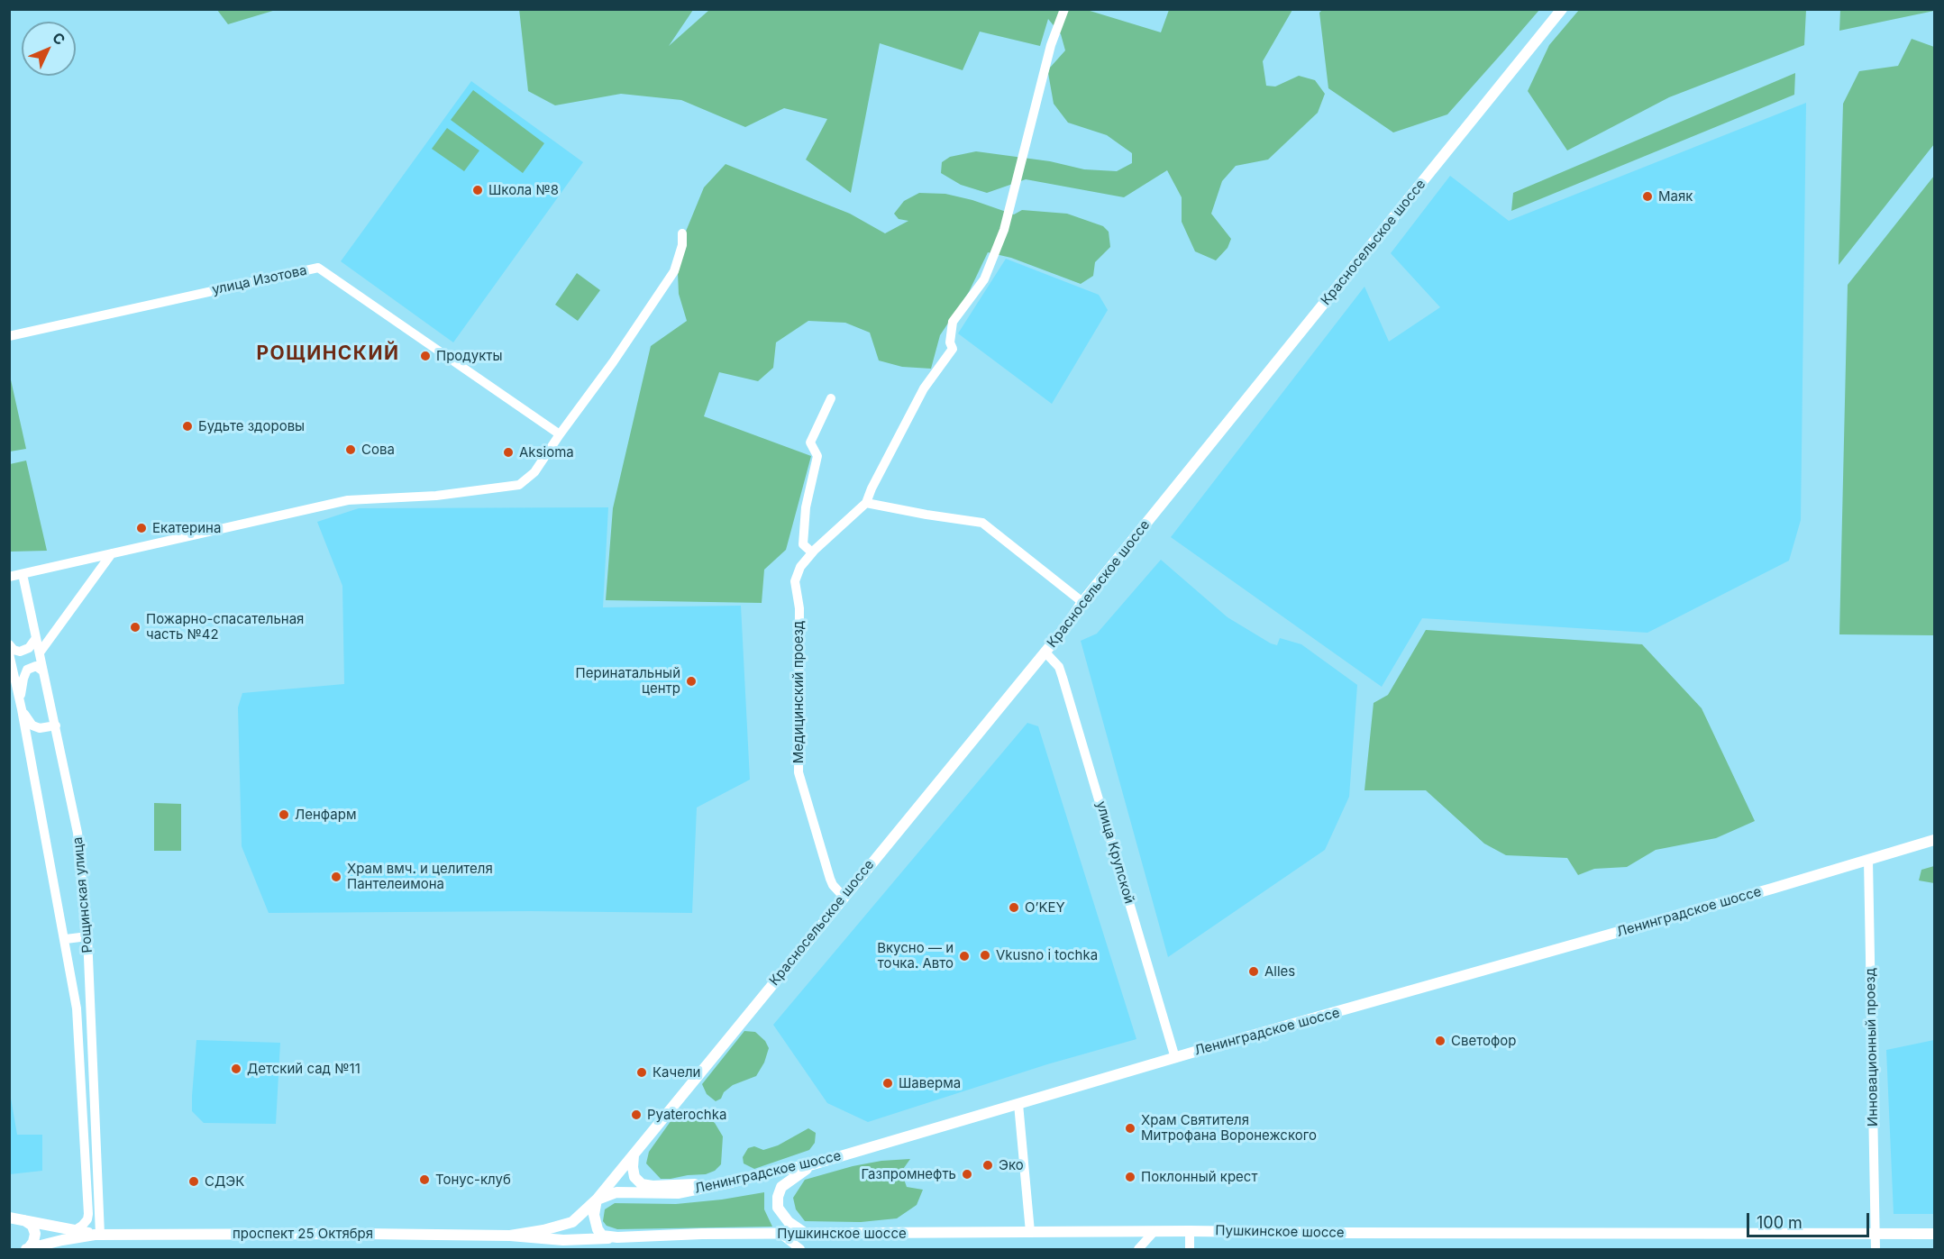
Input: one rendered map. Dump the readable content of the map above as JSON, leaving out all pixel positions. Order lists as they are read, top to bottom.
{
  "streets": {
    "main road": [
      "Красносельское шоссе",
      "Ленинградское шоссе",
      "Пушкинское шоссе",
      "проспект 25 Октября"
    ],
    "street": [
      "улица Изотова",
      "Медицинский проезд",
      "улица Крупской",
      "Рощинская улица",
      "Инновационный проезд"
    ]
  },
  "crossings": [
    ["Красносельское шоссе", "Медицинский проезд"],
    ["Красносельское шоссе", "улица Крупской"],
    ["Красносельское шоссе", "Ленинградское шоссе"],
    ["Красносельское шоссе", "проспект 25 Октября"],
    ["улица Крупской", "Ленинградское шоссе"],
    ["Рощинская улица", "проспект 25 Октября"],
    ["Ленинградское шоссе", "Инновационный проезд"],
    ["Ленинградское шоссе", "проспект 25 Октября"],
    ["Инновационный проезд", "Пушкинское шоссе"],
    ["Пушкинское шоссе", "проспект 25 Октября"]
  ],
  "districts": ["РОЩИНСКИЙ"],
  "places": [
    "Школа №8",
    "Маяк",
    "Продукты",
    "Будьте здоровы",
    "Сова",
    "Aksioma",
    "Екатерина",
    "Пожарно-спасательная часть №42",
    "Перинатальный центр",
    "Ленфарм",
    "Храм вмч. и целителя Пантелеимона",
    "O’KEY",
    "Vkusno i tochka",
    "Вкусно — и точка. Авто",
    "Alles",
    "Светофор",
    "Детский сад №11",
    "Качели",
    "Шаверма",
    "Pyaterochka",
    "Храм Святителя Митрофана Воронежского",
    "Эко",
    "Газпромнефть",
    "Поклонный крест",
    "Тонус-клуб",
    "СДЭК"
  ],
  "scale_bar": "100 m",
  "north": "top right"
}
